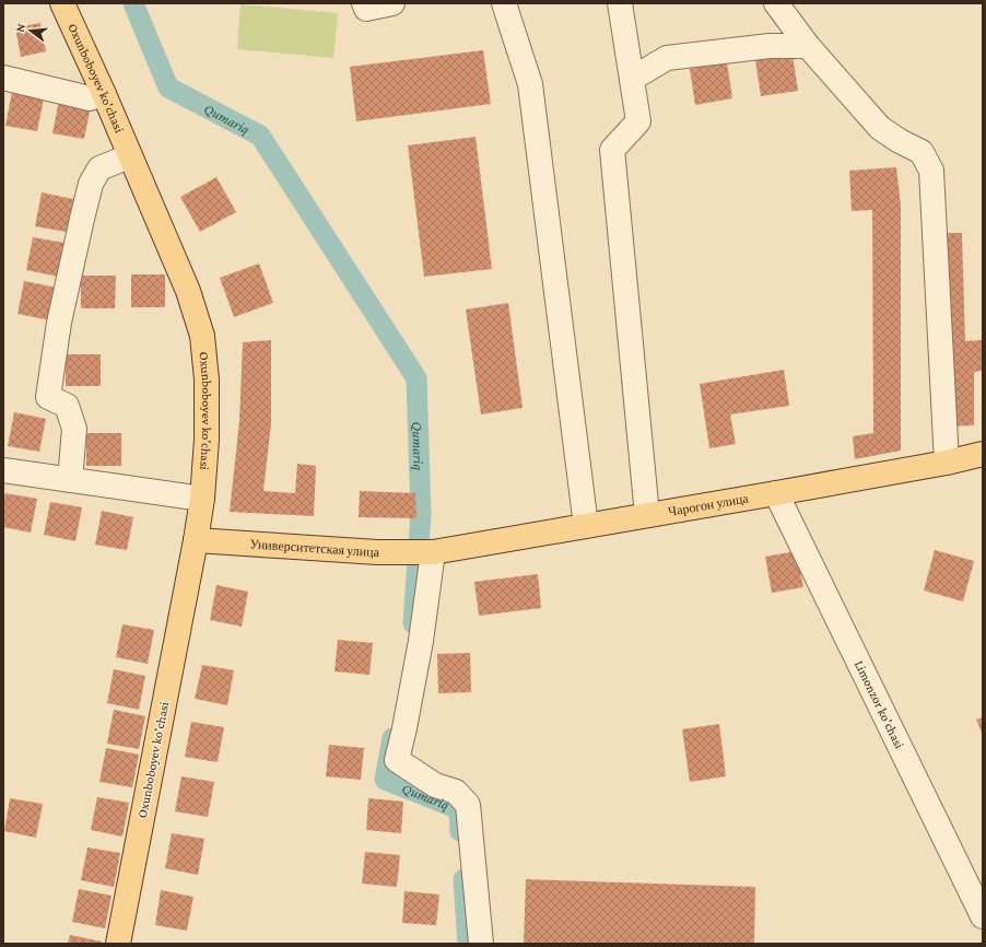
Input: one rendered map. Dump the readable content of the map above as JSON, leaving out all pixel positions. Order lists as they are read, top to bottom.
{
  "streets": {
    "main road": ["Oxunboboyev ko'chasi", "Чарогон улица", "Университетская улица"],
    "street": ["Limonzor ko'chasi"]
  },
  "crossings": [
    ["Oxunboboyev ko'chasi", "Университетская улица"],
    ["Чарогон улица", "Университетская улица"],
    ["Чарогон улица", "Limonzor ko'chasi"]
  ],
  "water": ["Qumariq"],
  "north": "left"
}
